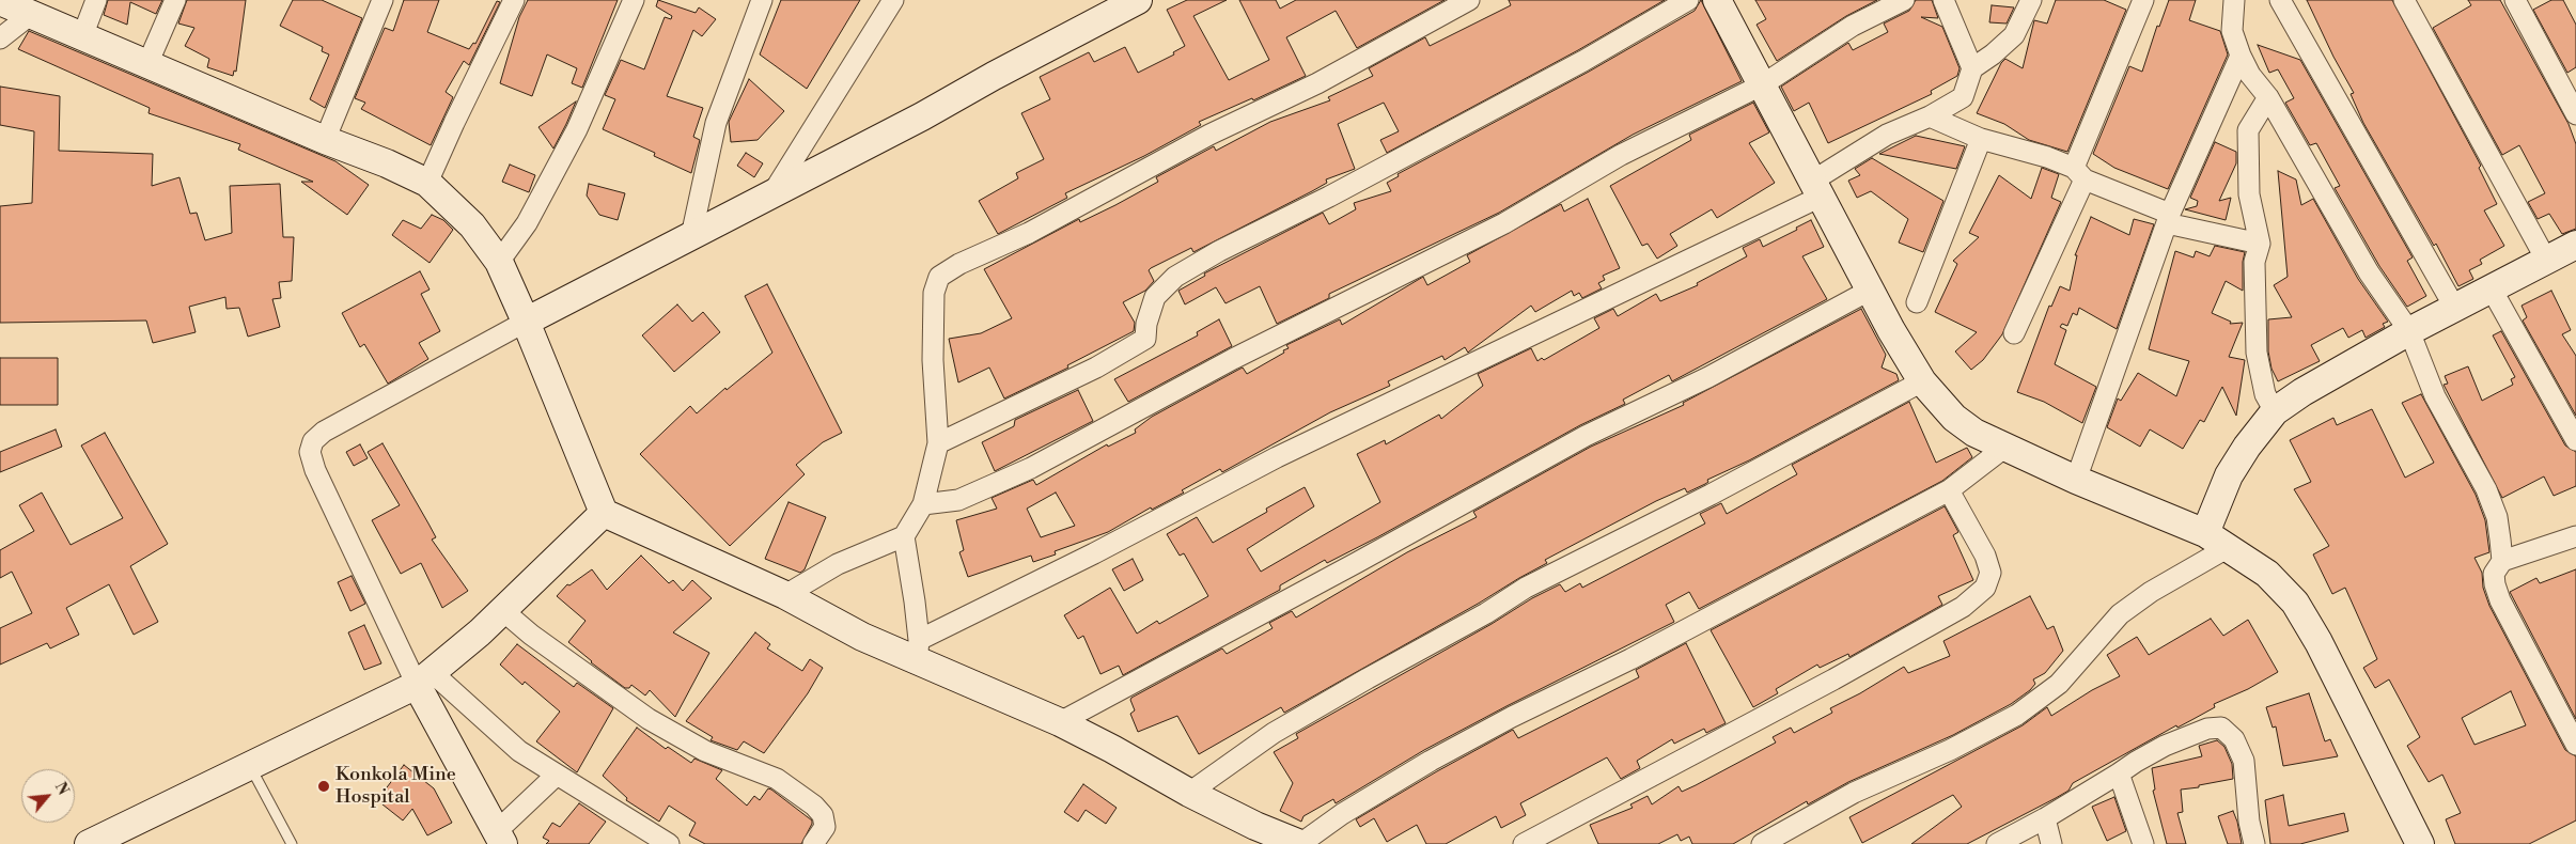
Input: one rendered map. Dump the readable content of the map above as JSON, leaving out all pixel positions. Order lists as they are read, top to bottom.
{
  "places": ["Konkola Mine Hospital"],
  "north": "top right"
}
